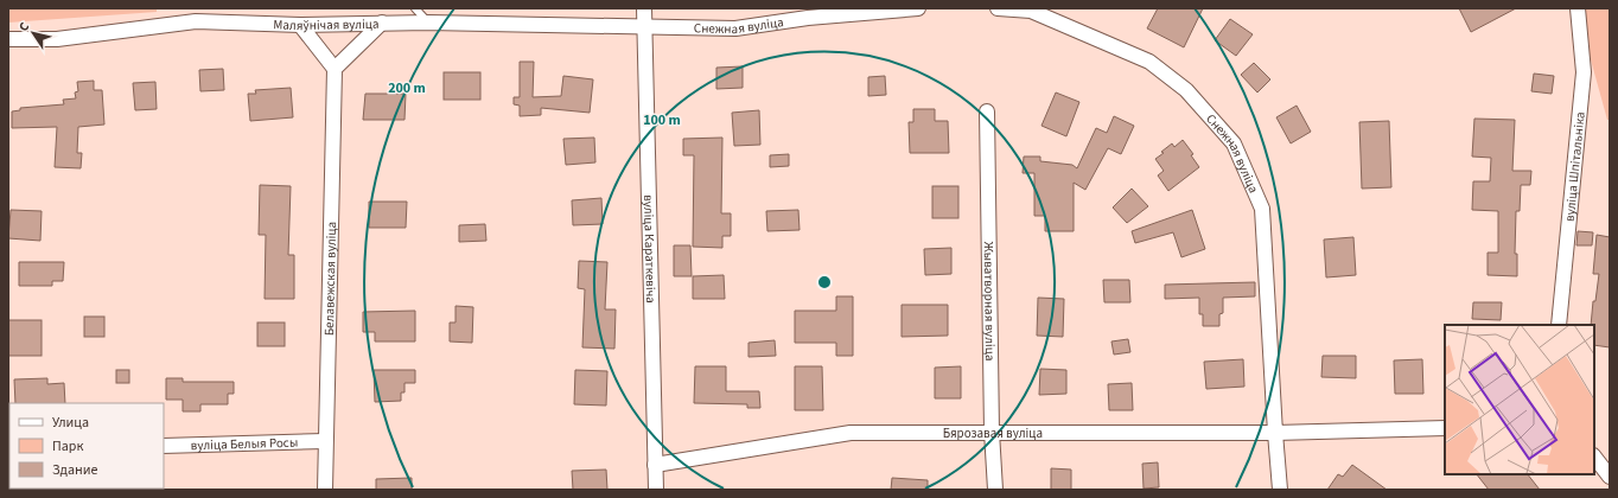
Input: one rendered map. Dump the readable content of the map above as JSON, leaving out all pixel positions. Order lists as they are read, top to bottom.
{
  "streets": {
    "street": [
      "Маляўнічая вуліца",
      "Снежная вуліца",
      "вуліца Шпітальніка",
      "вуліца Караткевіча",
      "Белавежская вуліца",
      "Жыватворная вуліца",
      "Бярозавая вуліца",
      "вуліца Белыя Росы"
    ]
  },
  "crossings": [
    ["Маляўнічая вуліца", "Снежная вуліца"],
    ["Маляўнічая вуліца", "вуліца Караткевіча"],
    ["Снежная вуліца", "вуліца Караткевіча"],
    ["Снежная вуліца", "Бярозавая вуліца"],
    ["вуліца Караткевіча", "Бярозавая вуліца"],
    ["Белавежская вуліца", "вуліца Белыя Росы"],
    ["Жыватворная вуліца", "Бярозавая вуліца"]
  ],
  "legend": ["Улица", "Парк", "Здание"],
  "north": "top left",
  "rings": ["200 m", "100 m"]
}
